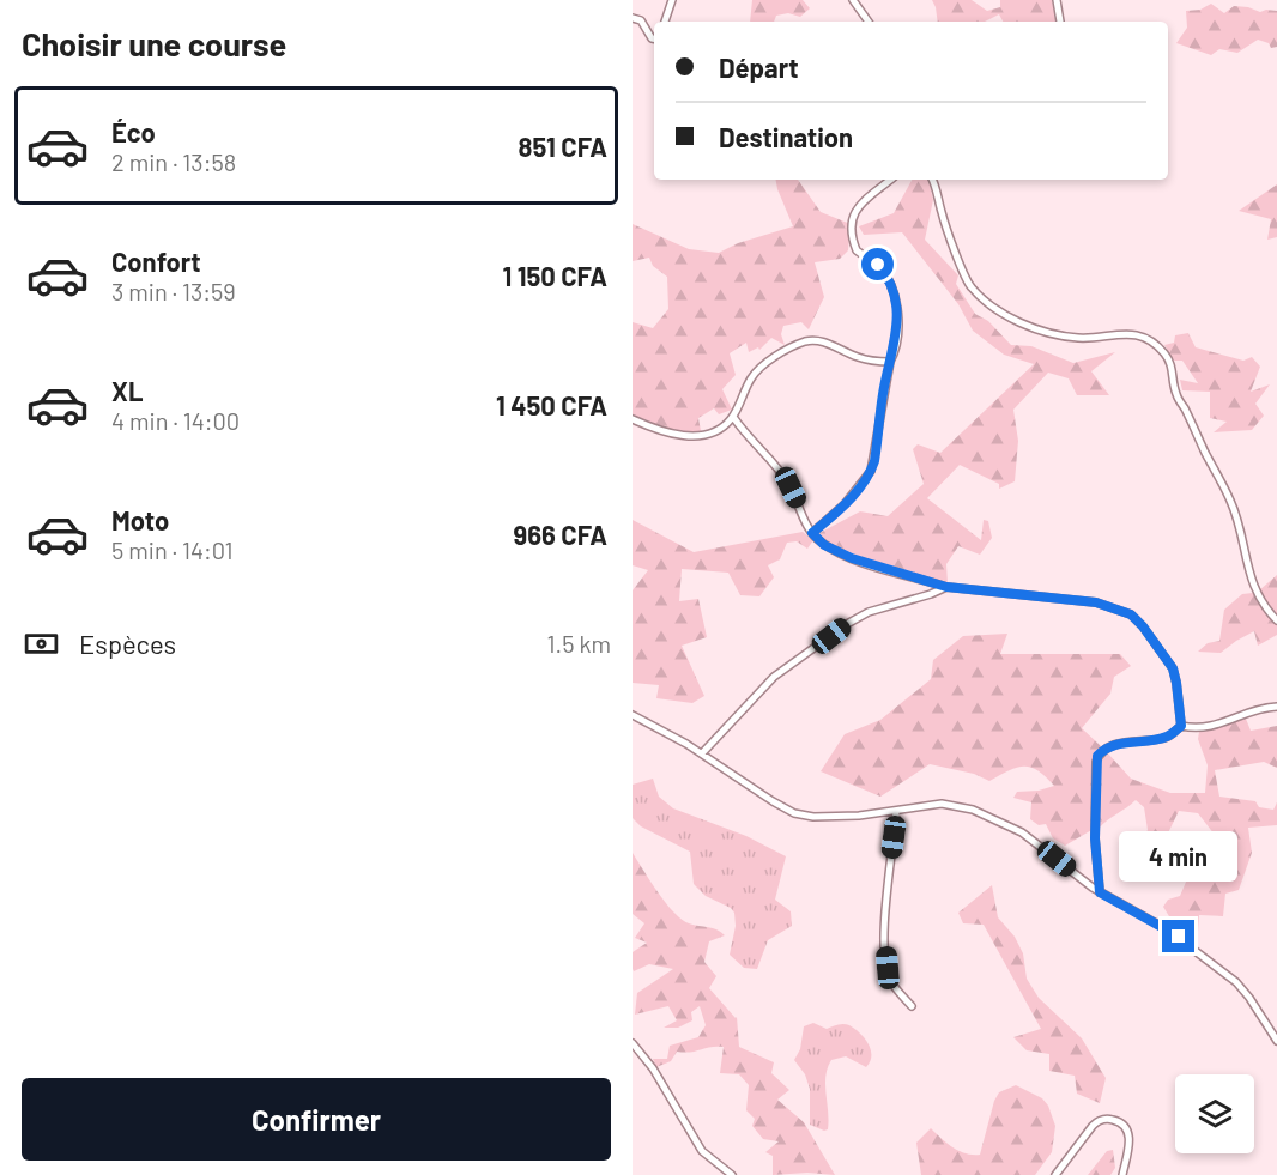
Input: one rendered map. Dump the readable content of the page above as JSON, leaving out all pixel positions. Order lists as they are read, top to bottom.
{
  "page": {
    "heading": "Choisir une course",
    "banner": ["Départ", "Destination"],
    "list": [
      {
        "name": "Éco",
        "note": "2 min · 13:58",
        "value": "851 CFA"
      },
      {
        "name": "Confort",
        "note": "3 min · 13:59",
        "value": "1 150 CFA"
      },
      {
        "name": "XL",
        "note": "4 min · 14:00",
        "value": "1 450 CFA"
      },
      {
        "name": "Moto",
        "note": "5 min · 14:01",
        "value": "966 CFA"
      }
    ],
    "pay": ["Espèces", "1.5 km"],
    "bubble": "4 min",
    "buttons": "Confirmer"
  }
}
